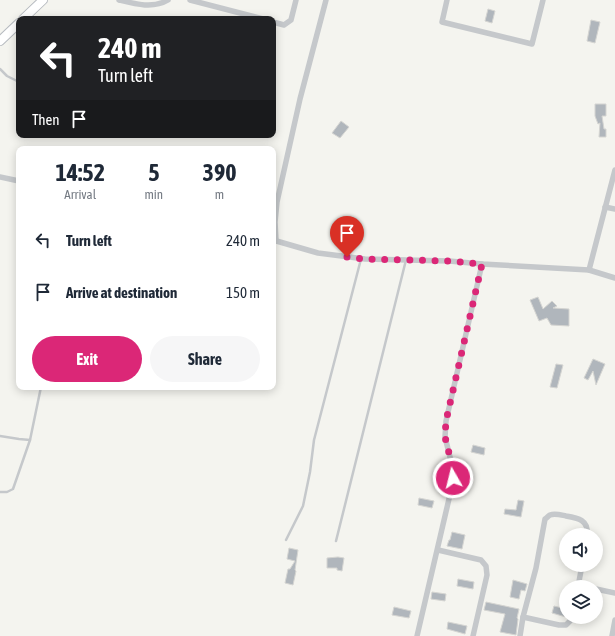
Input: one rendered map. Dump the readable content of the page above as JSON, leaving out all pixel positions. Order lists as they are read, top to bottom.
{
  "page": {
    "turn": ["240 m", "Turn left"],
    "then": "Then",
    "eta": [
      "14:52",
      "Arrival",
      "5",
      "min",
      "390",
      "m"
    ],
    "list": [
      {
        "name": "Turn left",
        "value": "240 m"
      },
      {
        "name": "Arrive at destination",
        "value": "150 m"
      }
    ],
    "buttons": ["Exit", "Share"]
  }
}
